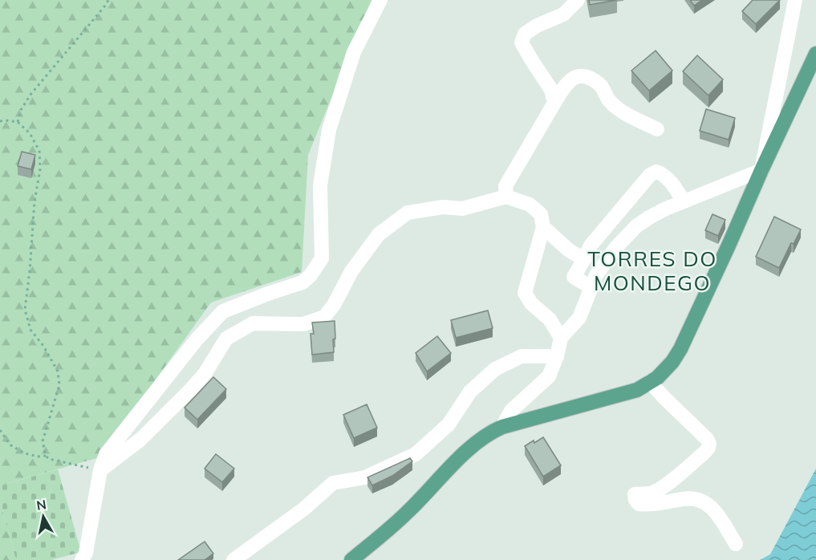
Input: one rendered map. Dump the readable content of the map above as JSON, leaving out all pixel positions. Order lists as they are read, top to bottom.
{
  "districts": ["TORRES DO MONDEGO"],
  "north": "top"
}
